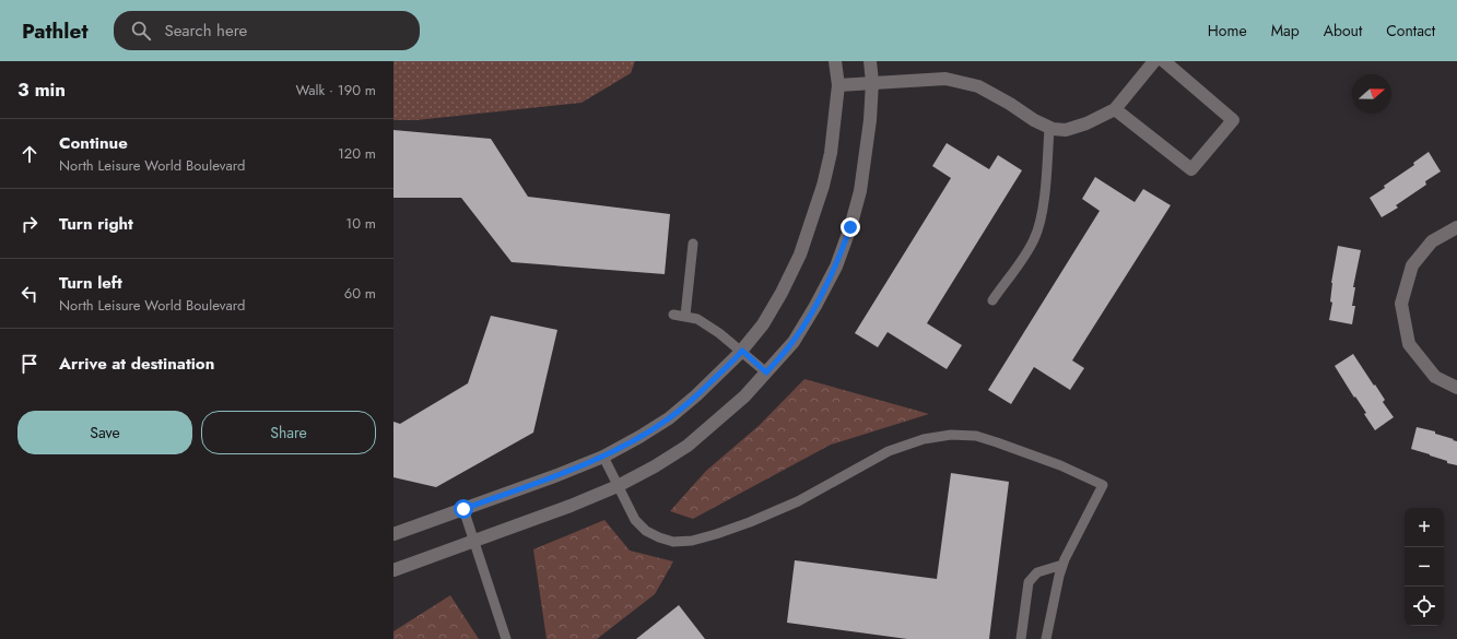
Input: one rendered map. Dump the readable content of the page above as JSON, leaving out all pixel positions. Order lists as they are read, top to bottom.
{
  "north": "right",
  "page": {
    "header": "Pathlet",
    "search": "Search here",
    "nav": [
      "Home",
      "Map",
      "About",
      "Contact"
    ],
    "heading": ["3 min", "Walk · 190 m"],
    "list": [
      ["Continue", "North Leisure World Boulevard", "120 m"],
      ["Turn right", "10 m"],
      ["Turn left", "North Leisure World Boulevard", "60 m"],
      "Arrive at destination"
    ],
    "buttons": ["Save", "Share"],
    "map_buttons": ["+", "−"]
  }
}
